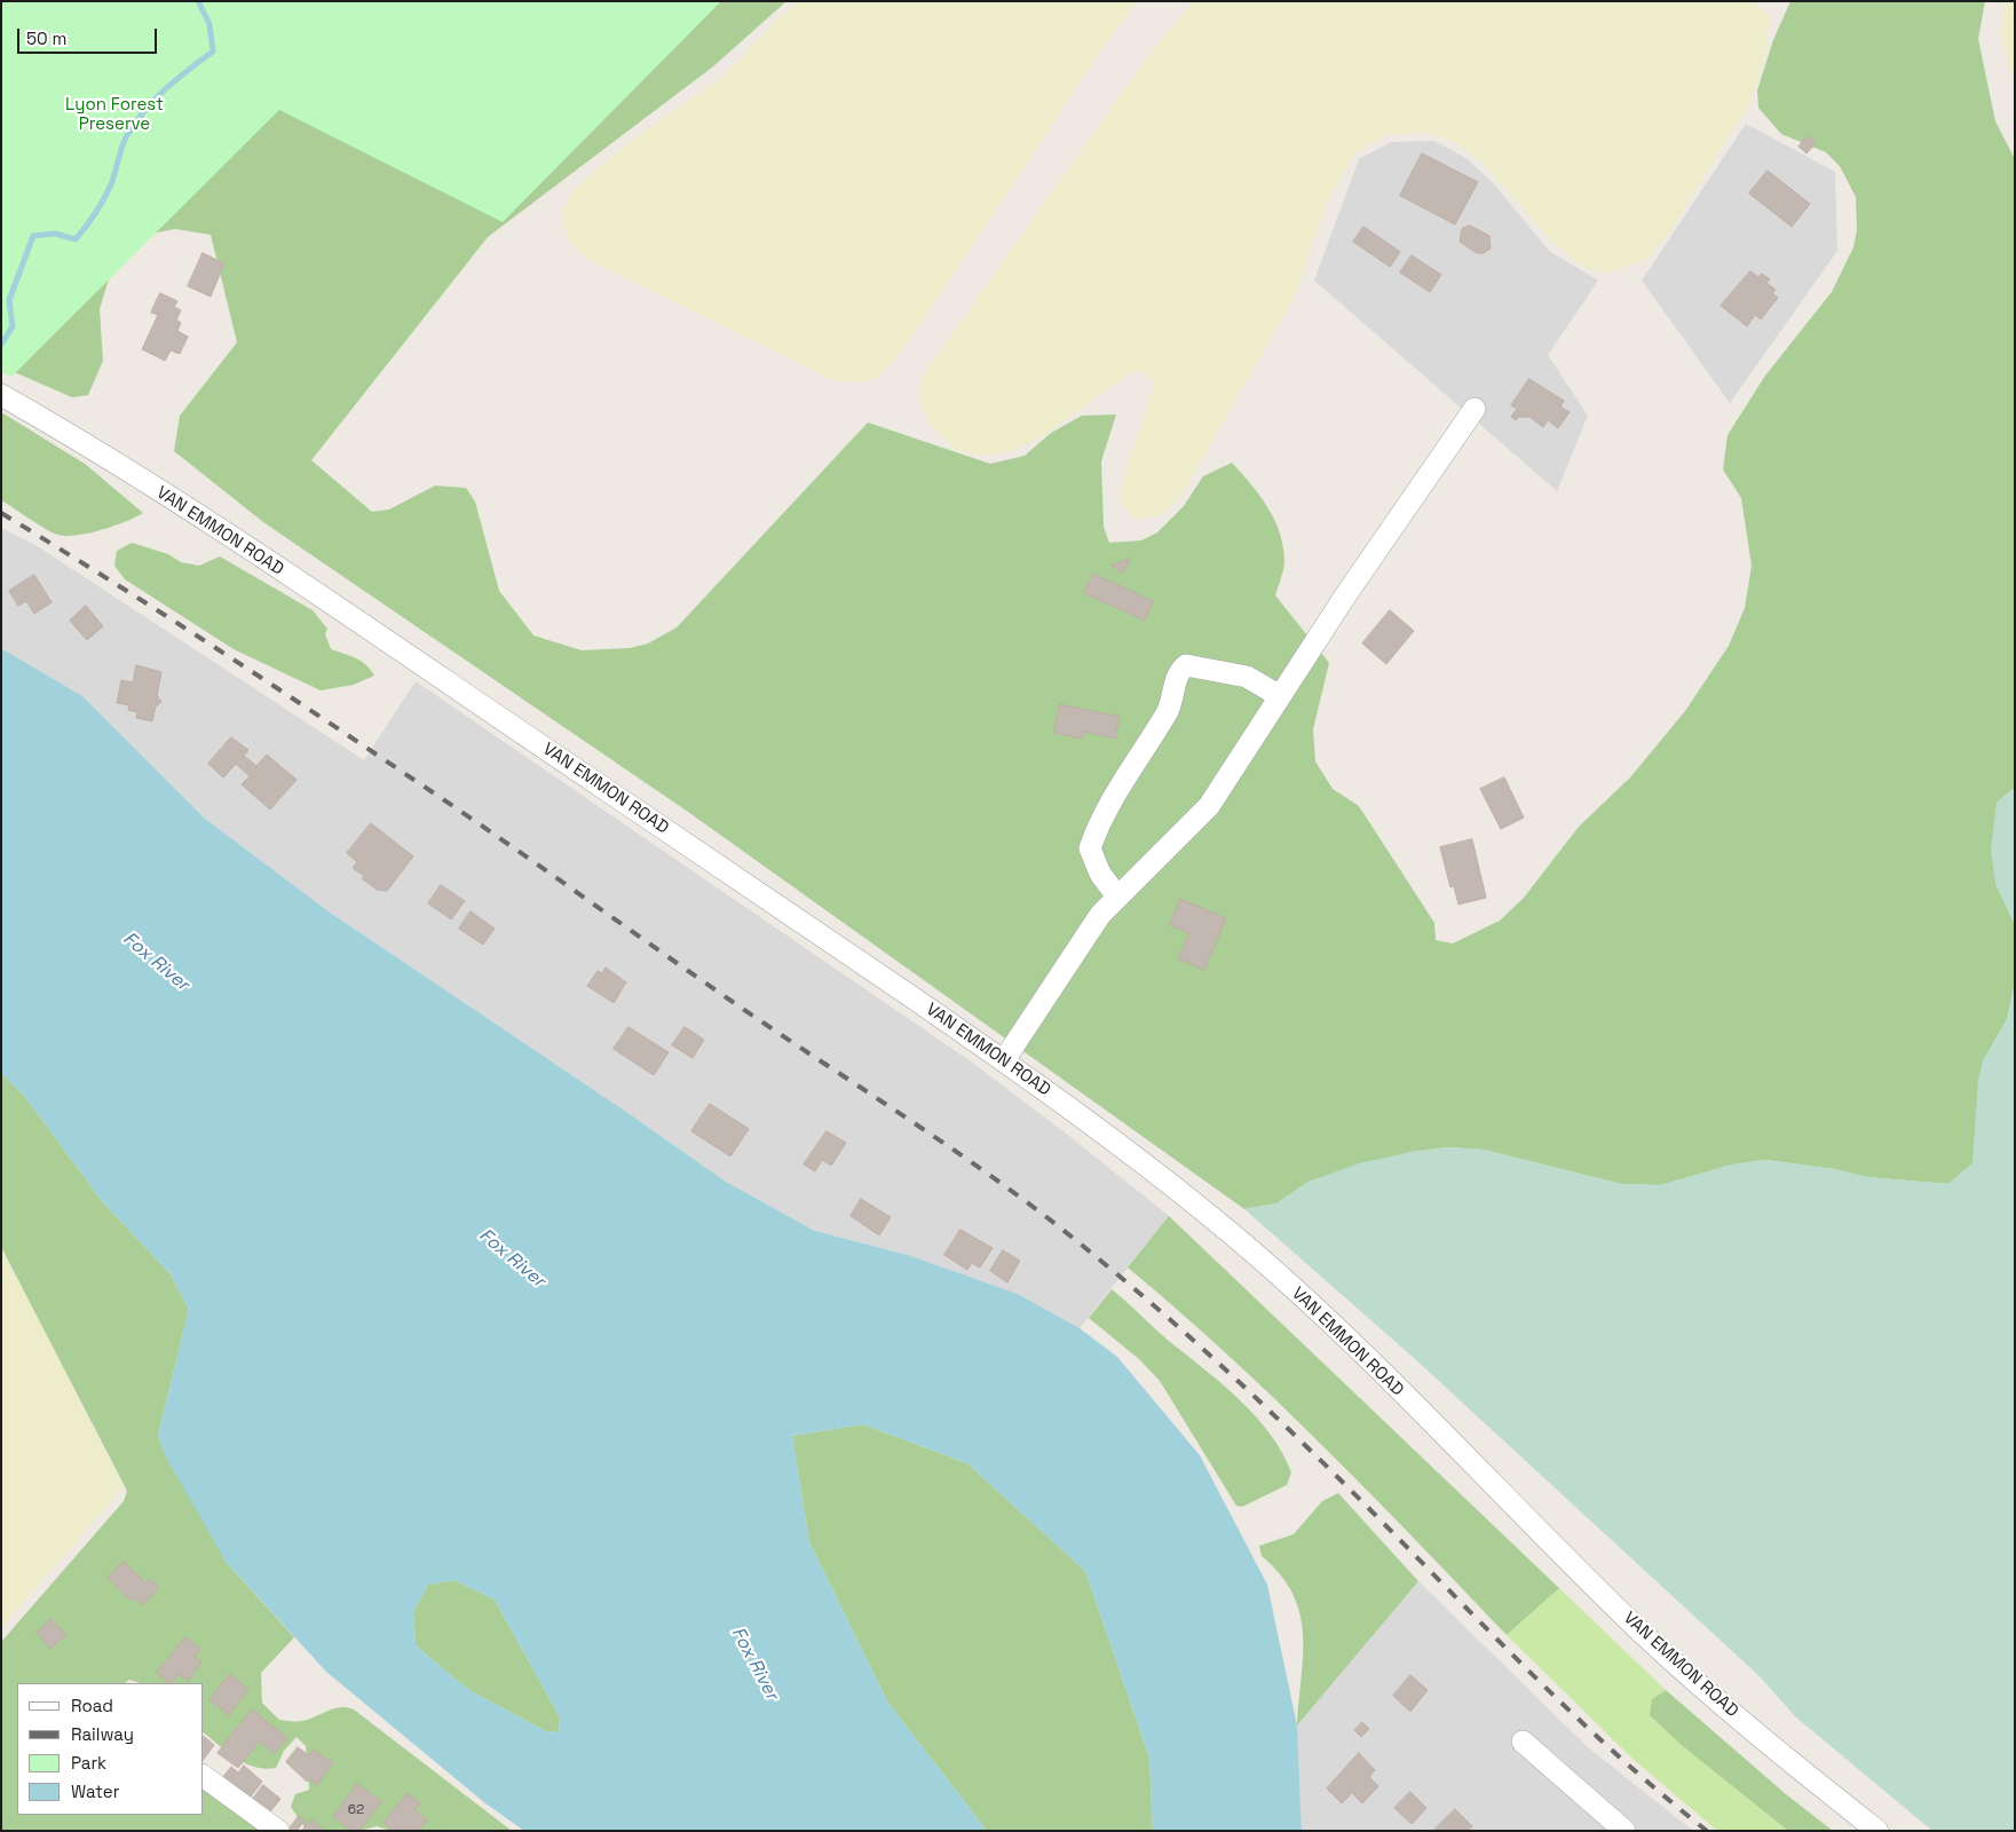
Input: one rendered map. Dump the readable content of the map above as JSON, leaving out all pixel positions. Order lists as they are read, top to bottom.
{
  "streets": {
    "street": ["VAN EMMON ROAD"]
  },
  "water": ["Fox River"],
  "parks": ["Lyon Forest Preserve"],
  "house_numbers": ["62"],
  "legend": [
    "Road",
    "Railway",
    "Park",
    "Water"
  ],
  "scale_bar": "50 m"
}
